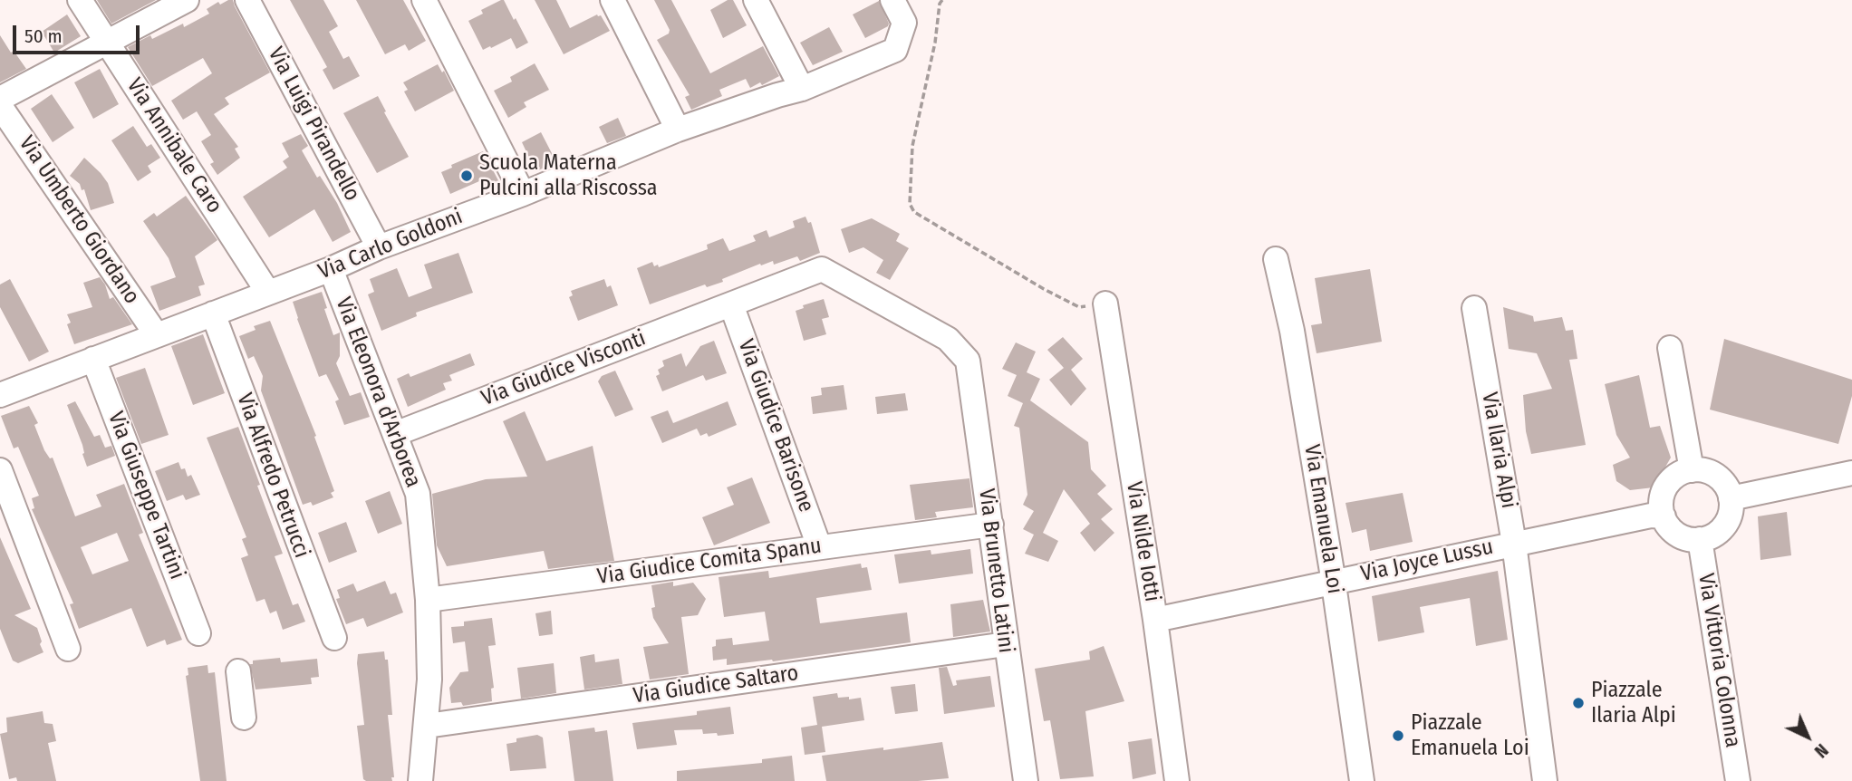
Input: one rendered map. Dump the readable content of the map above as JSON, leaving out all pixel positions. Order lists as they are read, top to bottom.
{
  "streets": {
    "street": [
      "Via Luigi Pirandello",
      "Via Annibale Caro",
      "Via Umberto Giordano",
      "Via Carlo Goldoni",
      "Via Giudice Visconti",
      "Via Eleonora d'Arborea",
      "Via Giudice Barisone",
      "Via Ilaria Alpi",
      "Via Alfredo Petrucci",
      "Via Giuseppe Tartini",
      "Via Emanuela Loi",
      "Via Nilde Iotti",
      "Via Joyce Lussu",
      "Via Giudice Comita Spanu",
      "Via Brunetto Latini",
      "Via Vittoria Colonna",
      "Via Giudice Saltaro"
    ]
  },
  "crossings": [
    ["Via Luigi Pirandello", "Via Carlo Goldoni"],
    ["Via Annibale Caro", "Via Carlo Goldoni"],
    ["Via Umberto Giordano", "Via Carlo Goldoni"],
    ["Via Carlo Goldoni", "Via Eleonora d'Arborea"],
    ["Via Carlo Goldoni", "Via Alfredo Petrucci"],
    ["Via Carlo Goldoni", "Via Giuseppe Tartini"],
    ["Via Giudice Visconti", "Via Eleonora d'Arborea"],
    ["Via Giudice Visconti", "Via Giudice Barisone"],
    ["Via Giudice Visconti", "Via Brunetto Latini"],
    ["Via Eleonora d'Arborea", "Via Giudice Comita Spanu"],
    ["Via Eleonora d'Arborea", "Via Giudice Saltaro"],
    ["Via Giudice Barisone", "Via Giudice Comita Spanu"],
    ["Via Ilaria Alpi", "Via Joyce Lussu"],
    ["Via Emanuela Loi", "Via Joyce Lussu"],
    ["Via Nilde Iotti", "Via Joyce Lussu"],
    ["Via Joyce Lussu", "Via Vittoria Colonna"],
    ["Via Giudice Comita Spanu", "Via Brunetto Latini"],
    ["Via Brunetto Latini", "Via Giudice Saltaro"]
  ],
  "places": ["Scuola Materna Pulcini alla Riscossa", "Piazzale Ilaria Alpi", "Piazzale Emanuela Loi"],
  "scale_bar": "50 m",
  "north": "bottom right"
}
